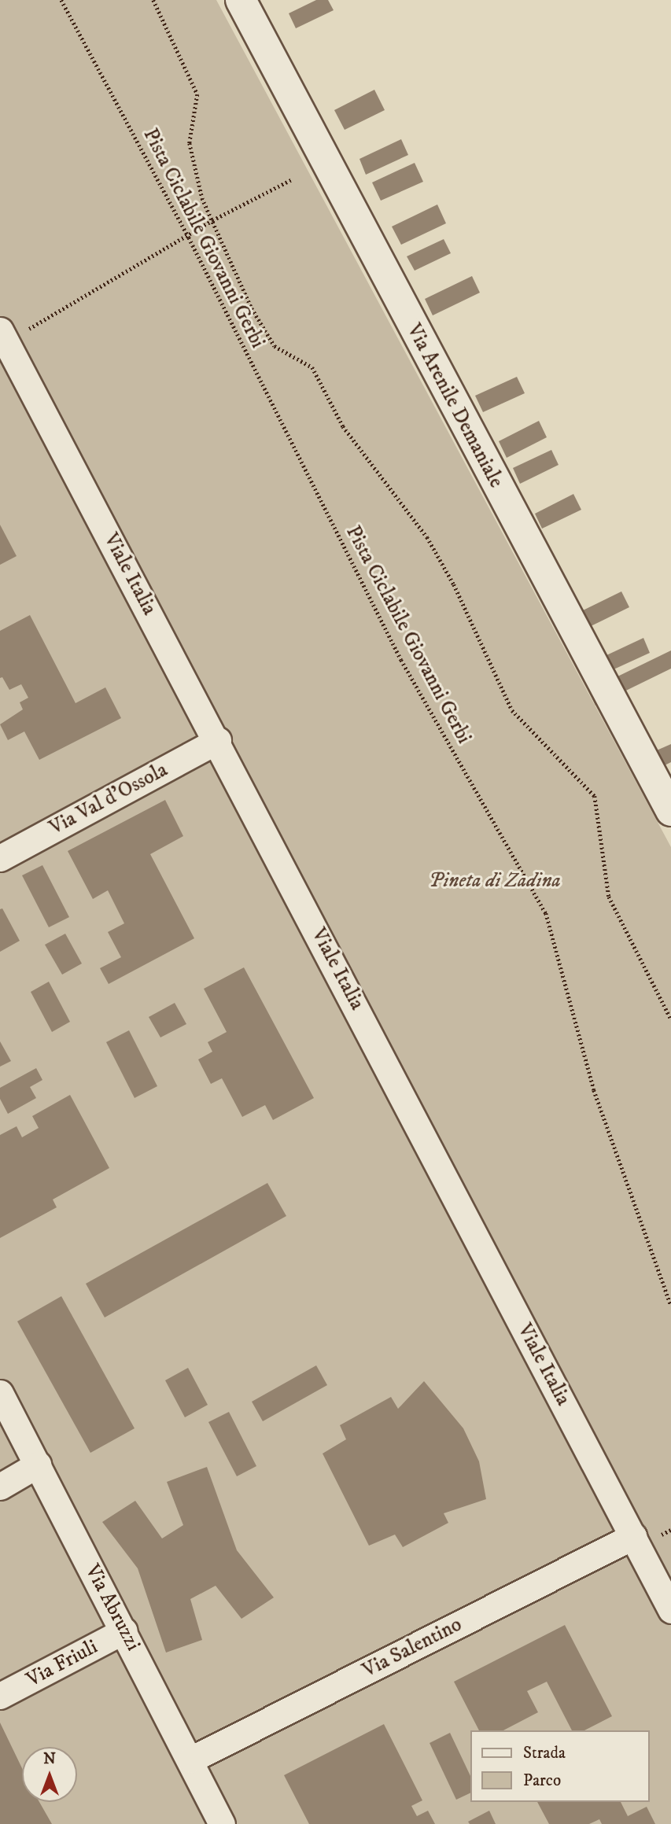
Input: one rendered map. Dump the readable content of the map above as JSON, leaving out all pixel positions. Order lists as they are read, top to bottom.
{
  "streets": {
    "street": [
      "Via Arenile Demaniale",
      "Viale Italia",
      "Via Val d'Ossola",
      "Via Abruzzi",
      "Via Salentino",
      "Via Friuli"
    ],
    "path": ["Pista Ciclabile Giovanni Gerbi"]
  },
  "crossings": [
    ["Viale Italia", "Via Val d'Ossola"],
    ["Viale Italia", "Via Salentino"],
    ["Via Abruzzi", "Via Salentino"],
    ["Via Abruzzi", "Via Friuli"]
  ],
  "parks": ["Pineta di Zadina"],
  "legend": ["Strada", "Parco"],
  "north": "top"
}
